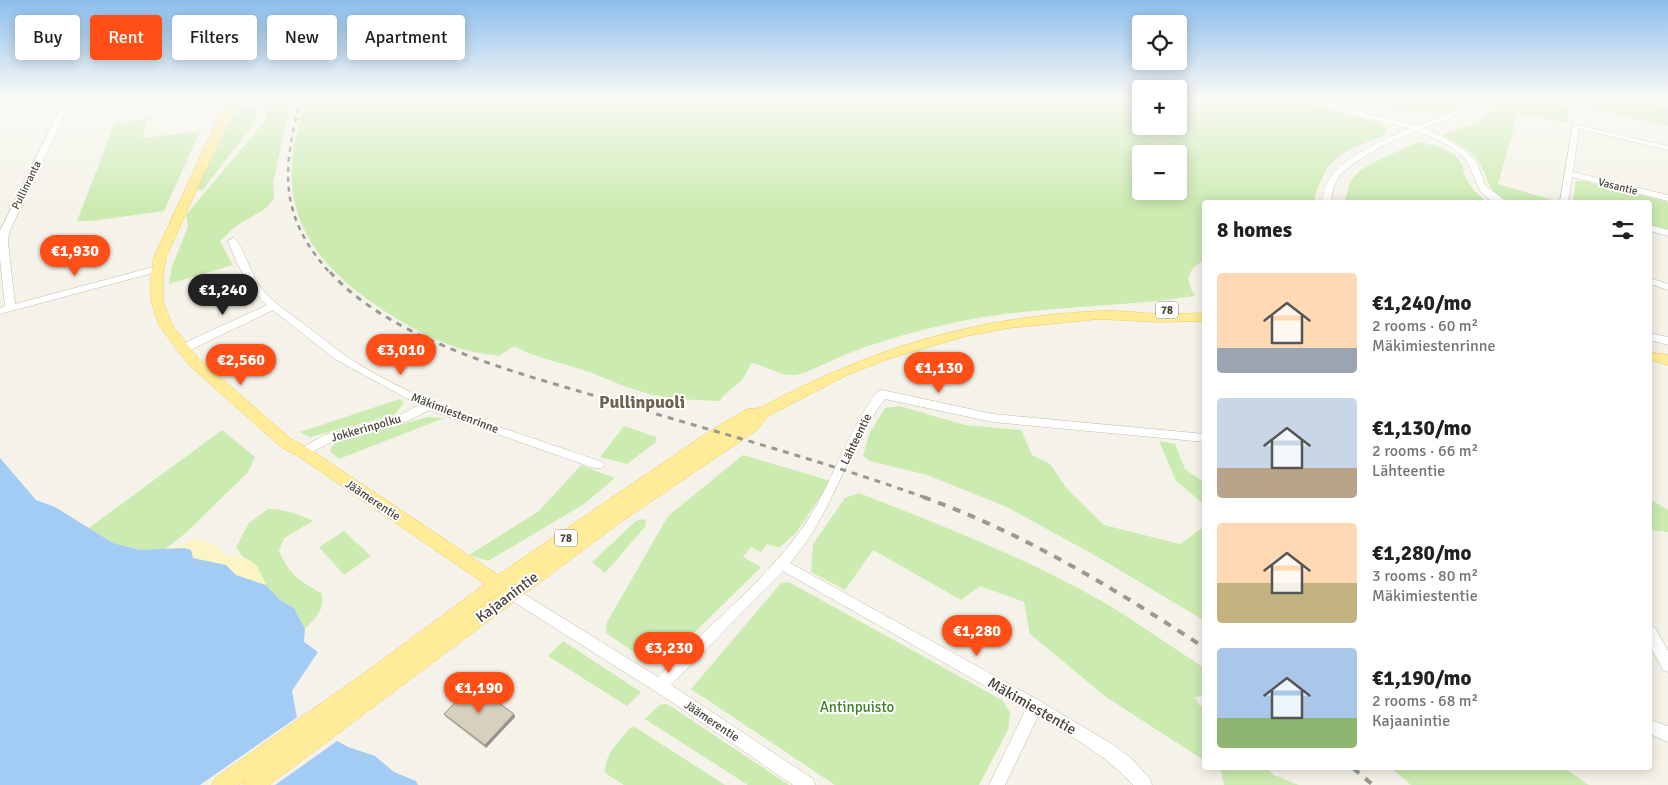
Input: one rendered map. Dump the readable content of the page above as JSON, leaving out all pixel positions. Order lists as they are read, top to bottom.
{
  "streets": {
    "main road": ["78", "Jäämerentie", "Kajaanintie"],
    "street": [
      "Pullinranta",
      "Vasantie",
      "Mäkimiestenrinne",
      "Jokkerinpolku",
      "Lähteentie",
      "Mäkimiestentie"
    ]
  },
  "crossings": [
    ["78", "Jäämerentie"],
    ["78", "Kajaanintie"],
    ["Mäkimiestenrinne", "Jokkerinpolku"],
    ["Jokkerinpolku", "Jäämerentie"],
    ["Lähteentie", "Jäämerentie"],
    ["Lähteentie", "Mäkimiestentie"],
    ["Jäämerentie", "Kajaanintie"]
  ],
  "districts": ["Pullinpuoli"],
  "parks": ["Antinpuisto"],
  "page": {
    "map_buttons": ["+", "−"],
    "chip": [
      "Buy",
      "Rent",
      "Filters",
      "New",
      "Apartment"
    ],
    "heading": "8 homes",
    "price": [
      "€1,930",
      "€1,240",
      "€3,010",
      "€2,560",
      "€1,130",
      "€1,280",
      "€3,230",
      "€1,190"
    ],
    "list": [
      {
        "name": "€1,240/mo",
        "note": "2 rooms · 60 m² · Mäkimiestenrinne"
      },
      {
        "name": "€1,130/mo",
        "note": "2 rooms · 66 m² · Lähteentie"
      },
      {
        "name": "€1,280/mo",
        "note": "3 rooms · 80 m² · Mäkimiestentie"
      },
      {
        "name": "€1,190/mo",
        "note": "2 rooms · 68 m² · Kajaanintie"
      }
    ]
  }
}
